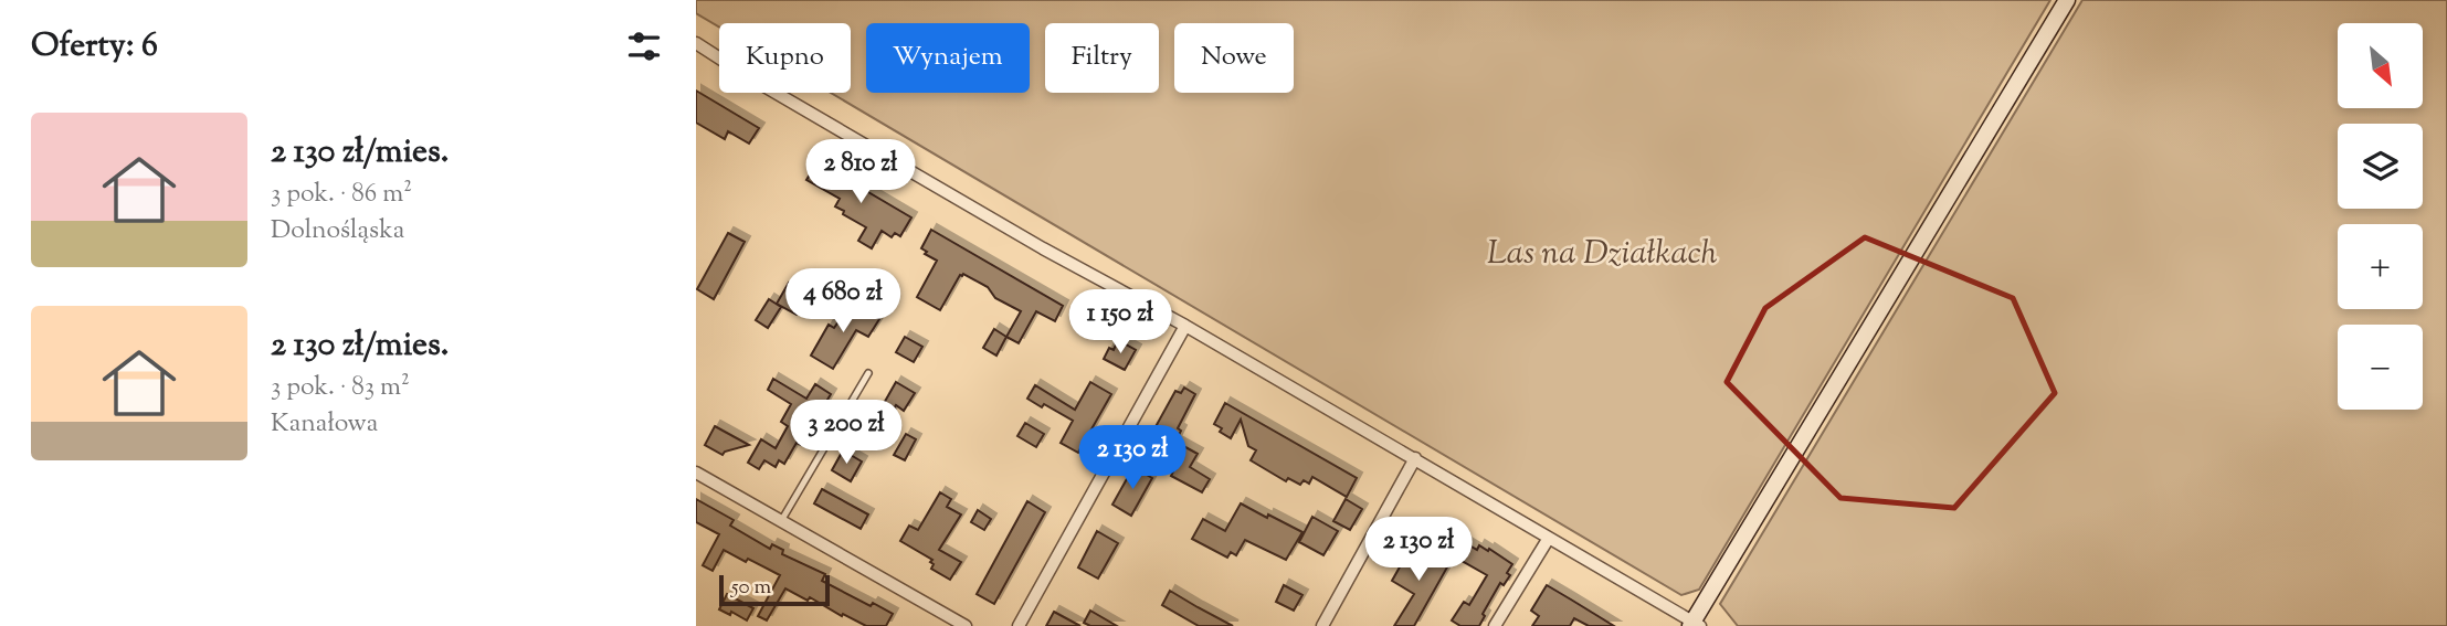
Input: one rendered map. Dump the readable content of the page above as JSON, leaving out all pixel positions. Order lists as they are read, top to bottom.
{
  "parks": ["Las na Działkach"],
  "scale_bar": "50 m",
  "north": "bottom right",
  "page": {
    "heading": "Oferty: 6",
    "map_buttons": ["+", "−"],
    "chip": [
      "Kupno",
      "Wynajem",
      "Filtry",
      "Nowe"
    ],
    "list": [
      {
        "name": "2 130 zł/mies.",
        "note": "3 pok. · 86 m² · Dolnośląska"
      },
      {
        "name": "2 130 zł/mies.",
        "note": "3 pok. · 83 m² · Kanałowa"
      }
    ],
    "price": [
      "2 810 zł",
      "4 680 zł",
      "1 150 zł",
      "3 200 zł",
      "2 130 zł",
      "2 130 zł"
    ],
    "scale": "50 m"
  }
}
